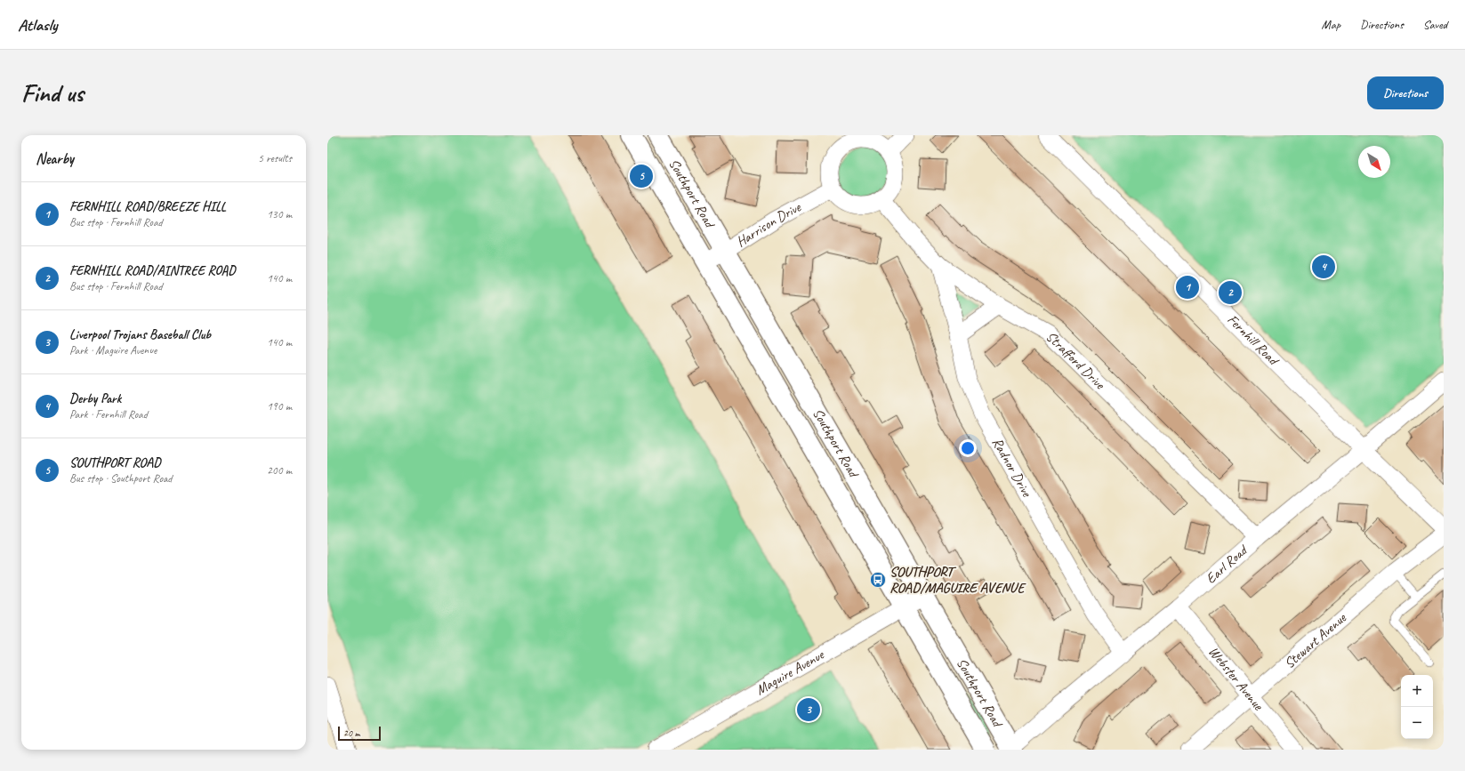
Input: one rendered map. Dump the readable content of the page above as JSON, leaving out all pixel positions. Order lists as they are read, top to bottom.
{
  "streets": {
    "main road": ["Southport Road"],
    "street": [
      "Harrison Drive",
      "Fernhill Road",
      "Strafford Drive",
      "Radnor Drive",
      "Earl Road",
      "Stewart Avenue",
      "Maguire Avenue",
      "Webster Avenue"
    ]
  },
  "crossings": [
    ["Southport Road", "Harrison Drive"],
    ["Southport Road", "Earl Road"],
    ["Southport Road", "Maguire Avenue"],
    ["Harrison Drive", "Strafford Drive"],
    ["Fernhill Road", "Earl Road"],
    ["Strafford Drive", "Radnor Drive"],
    ["Strafford Drive", "Earl Road"],
    ["Radnor Drive", "Earl Road"],
    ["Earl Road", "Webster Avenue"],
    ["Stewart Avenue", "Webster Avenue"]
  ],
  "places": {
    "bus stop": ["SOUTHPORT ROAD/MAGUIRE AVENUE"]
  },
  "scale_bar": "20 m",
  "north": "bottom right",
  "page": {
    "header": "Atlasly",
    "nav": ["Map", "Directions", "Saved"],
    "buttons": "Directions",
    "title": "Find us",
    "heading": ["Nearby", "5 results"],
    "pins": [
      "5",
      "4",
      "1",
      "2",
      "3"
    ],
    "list": [
      {
        "mark": "1",
        "name": "FERNHILL ROAD/BREEZE HILL",
        "note": "Bus stop · Fernhill Road",
        "value": "130 m"
      },
      {
        "mark": "2",
        "name": "FERNHILL ROAD/AINTREE ROAD",
        "note": "Bus stop · Fernhill Road",
        "value": "140 m"
      },
      {
        "mark": "3",
        "name": "Liverpool Trojans Baseball Club",
        "note": "Park · Maguire Avenue",
        "value": "140 m"
      },
      {
        "mark": "4",
        "name": "Derby Park",
        "note": "Park · Fernhill Road",
        "value": "190 m"
      },
      {
        "mark": "5",
        "name": "SOUTHPORT ROAD",
        "note": "Bus stop · Southport Road",
        "value": "200 m"
      }
    ],
    "map_buttons": ["+", "−"],
    "scale": "20 m"
  }
}
